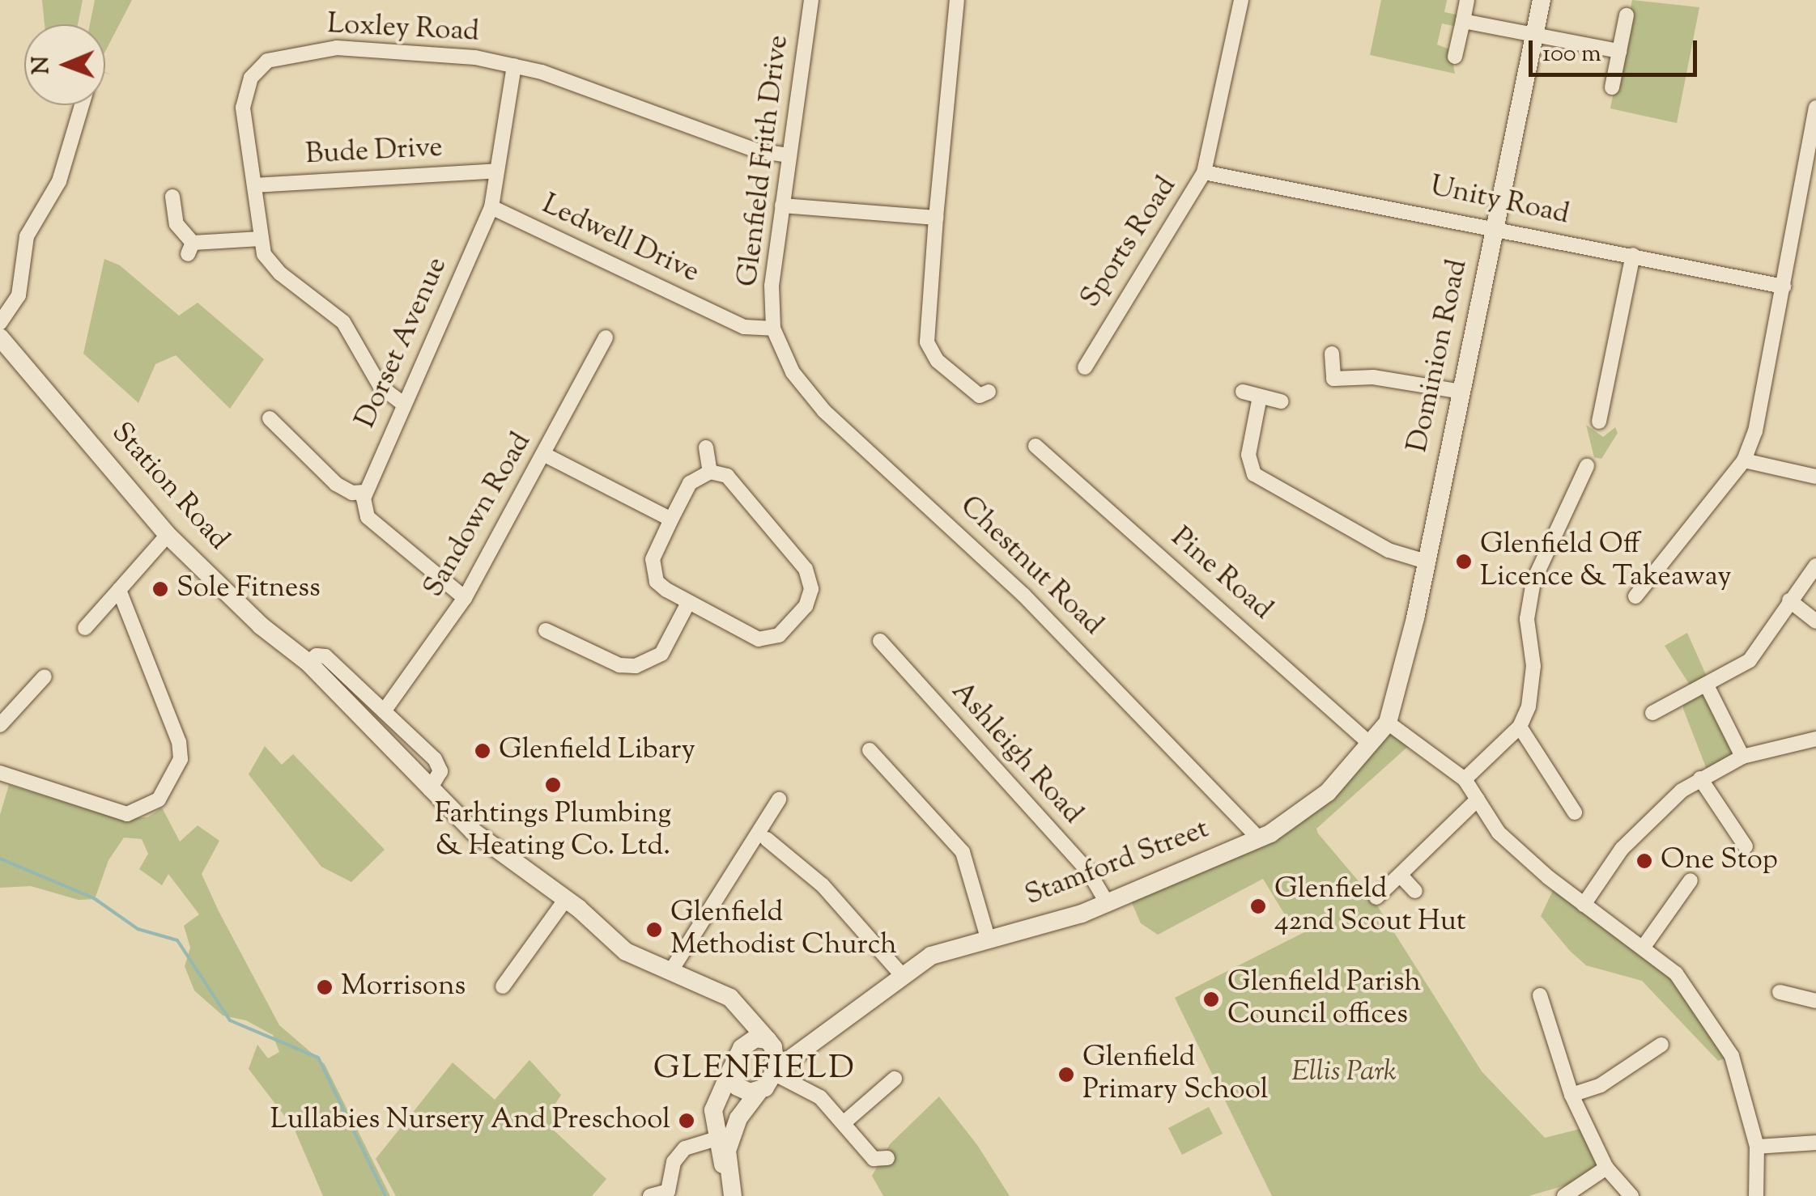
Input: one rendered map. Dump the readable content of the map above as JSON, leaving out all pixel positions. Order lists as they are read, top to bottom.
{
  "streets": {
    "street": [
      "Loxley Road",
      "Bude Drive",
      "Glenfield Frith Drive",
      "Unity Road",
      "Ledwell Drive",
      "Sports Road",
      "Dorset Avenue",
      "Dominion Road",
      "Station Road",
      "Sandown Road",
      "Chestnut Road",
      "Pine Road",
      "Ashleigh Road",
      "Stamford Street"
    ]
  },
  "crossings": [
    ["Loxley Road", "Bude Drive"],
    ["Loxley Road", "Glenfield Frith Drive"],
    ["Loxley Road", "Dorset Avenue"],
    ["Bude Drive", "Dorset Avenue"],
    ["Glenfield Frith Drive", "Ledwell Drive"],
    ["Glenfield Frith Drive", "Chestnut Road"],
    ["Unity Road", "Sports Road"],
    ["Unity Road", "Dominion Road"],
    ["Ledwell Drive", "Dorset Avenue"],
    ["Ledwell Drive", "Chestnut Road"],
    ["Dominion Road", "Stamford Street"],
    ["Station Road", "Sandown Road"],
    ["Station Road", "Stamford Street"],
    ["Chestnut Road", "Stamford Street"],
    ["Pine Road", "Stamford Street"],
    ["Ashleigh Road", "Stamford Street"]
  ],
  "districts": ["GLENFIELD"],
  "parks": ["Ellis Park"],
  "places": [
    "Glenfield Off Licence & Takeaway",
    "Sole Fitness",
    "Glenfield Libary",
    "Farhtings Plumbing & Heating Co. Ltd.",
    "One Stop",
    "Glenfield 42nd Scout Hut",
    "Glenfield Methodist Church",
    "Morrisons",
    "Glenfield Parish Council offices",
    "Glenfield Primary School",
    "Lullabies Nursery And Preschool"
  ],
  "scale_bar": "100 m",
  "north": "left"
}
